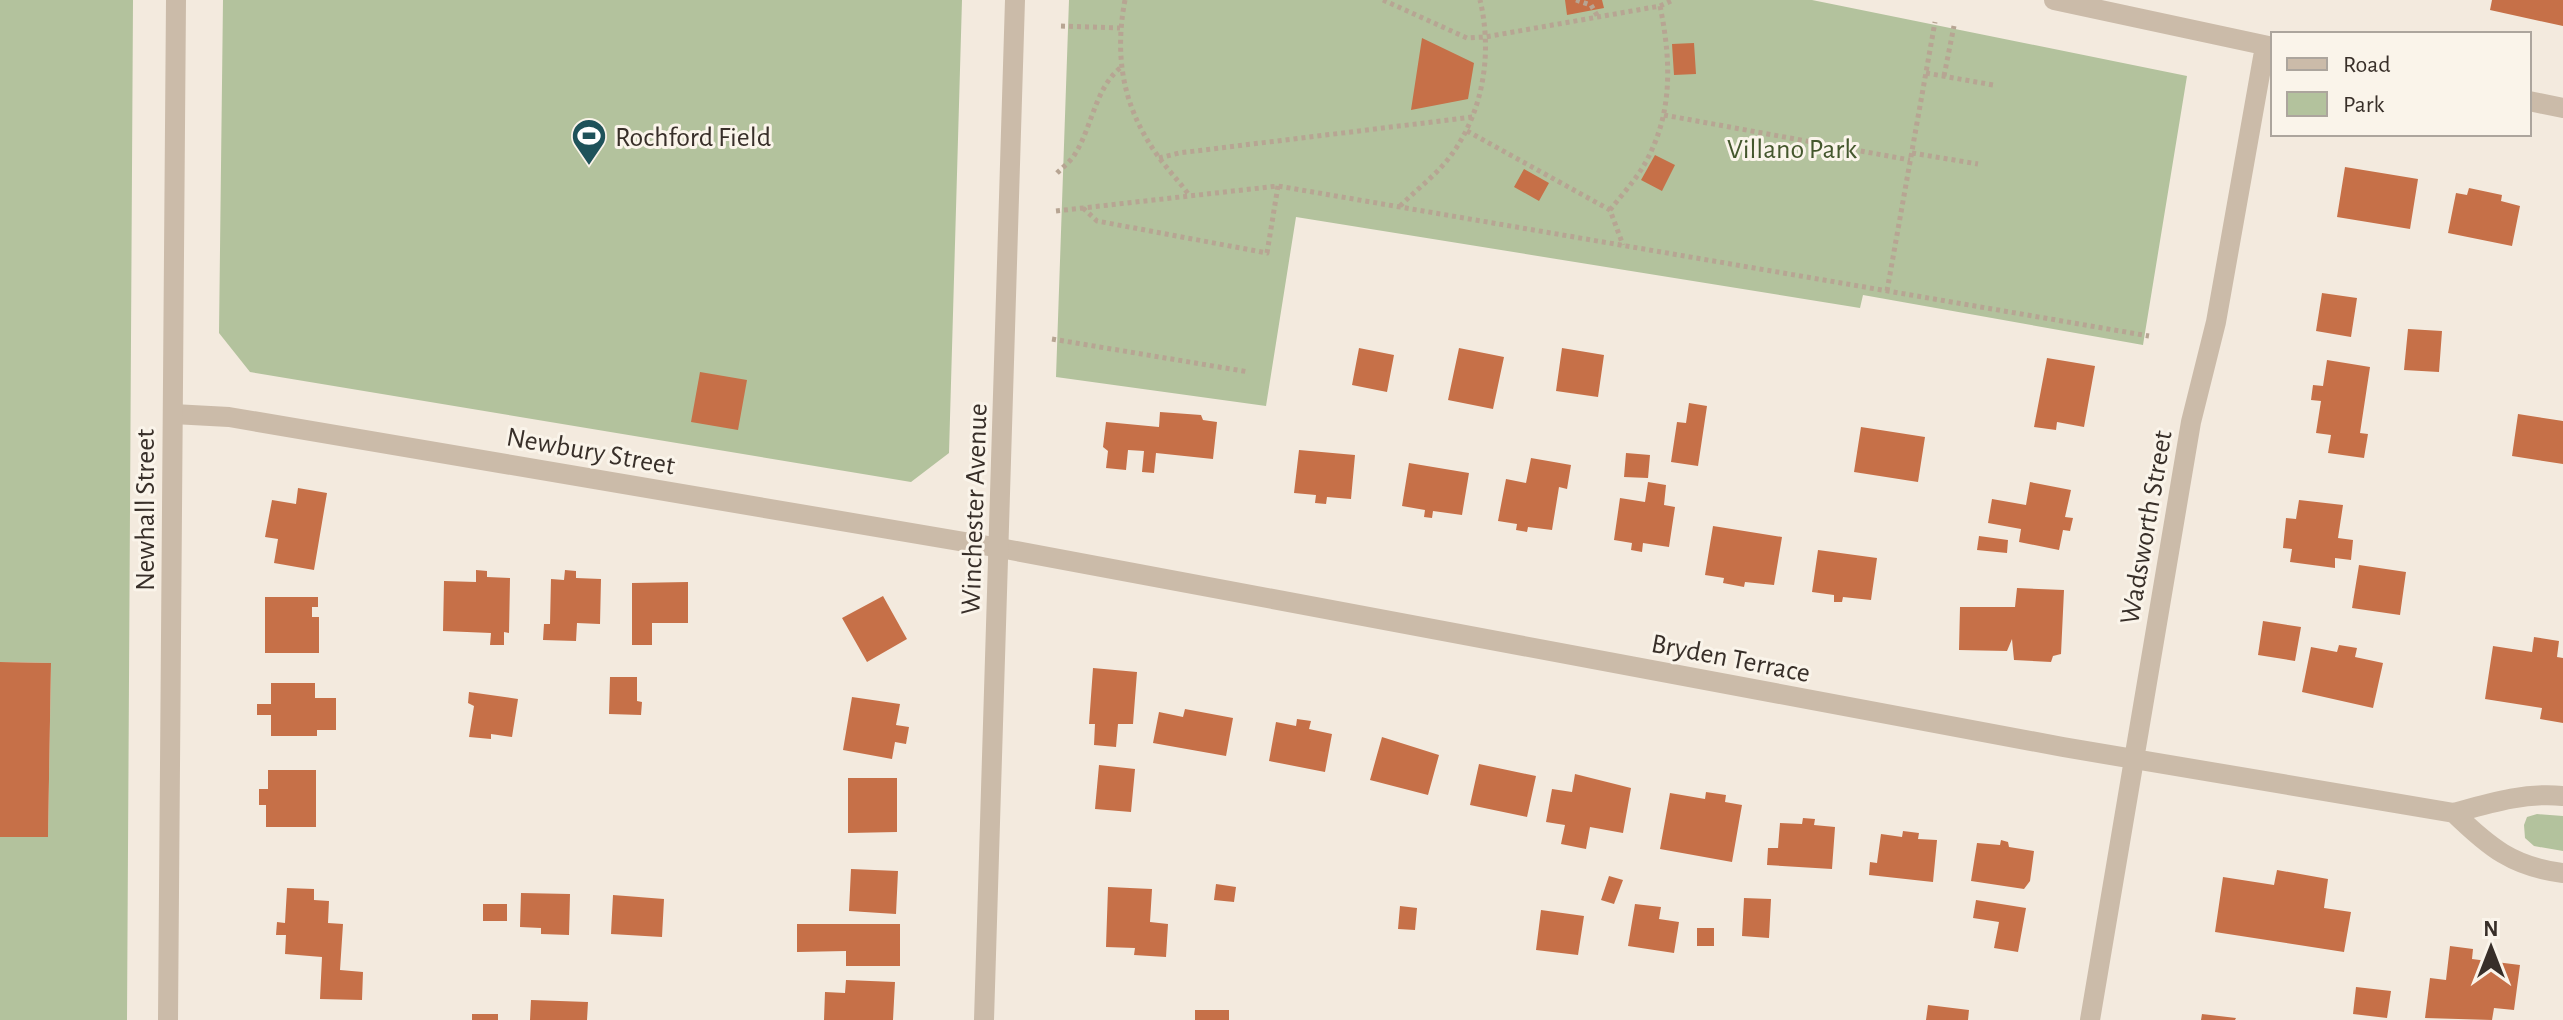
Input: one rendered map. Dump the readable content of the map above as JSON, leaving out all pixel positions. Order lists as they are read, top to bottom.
{
  "streets": {
    "street": [
      "Newbury Street",
      "Winchester Avenue",
      "Newhall Street",
      "Wadsworth Street",
      "Bryden Terrace"
    ]
  },
  "crossings": [
    ["Newbury Street", "Winchester Avenue"],
    ["Newbury Street", "Newhall Street"],
    ["Newbury Street", "Bryden Terrace"],
    ["Winchester Avenue", "Bryden Terrace"],
    ["Wadsworth Street", "Bryden Terrace"]
  ],
  "parks": ["Villano Park"],
  "places": {
    "sports": ["Rochford Field"]
  },
  "legend": ["Road", "Park"],
  "north": "top"
}
